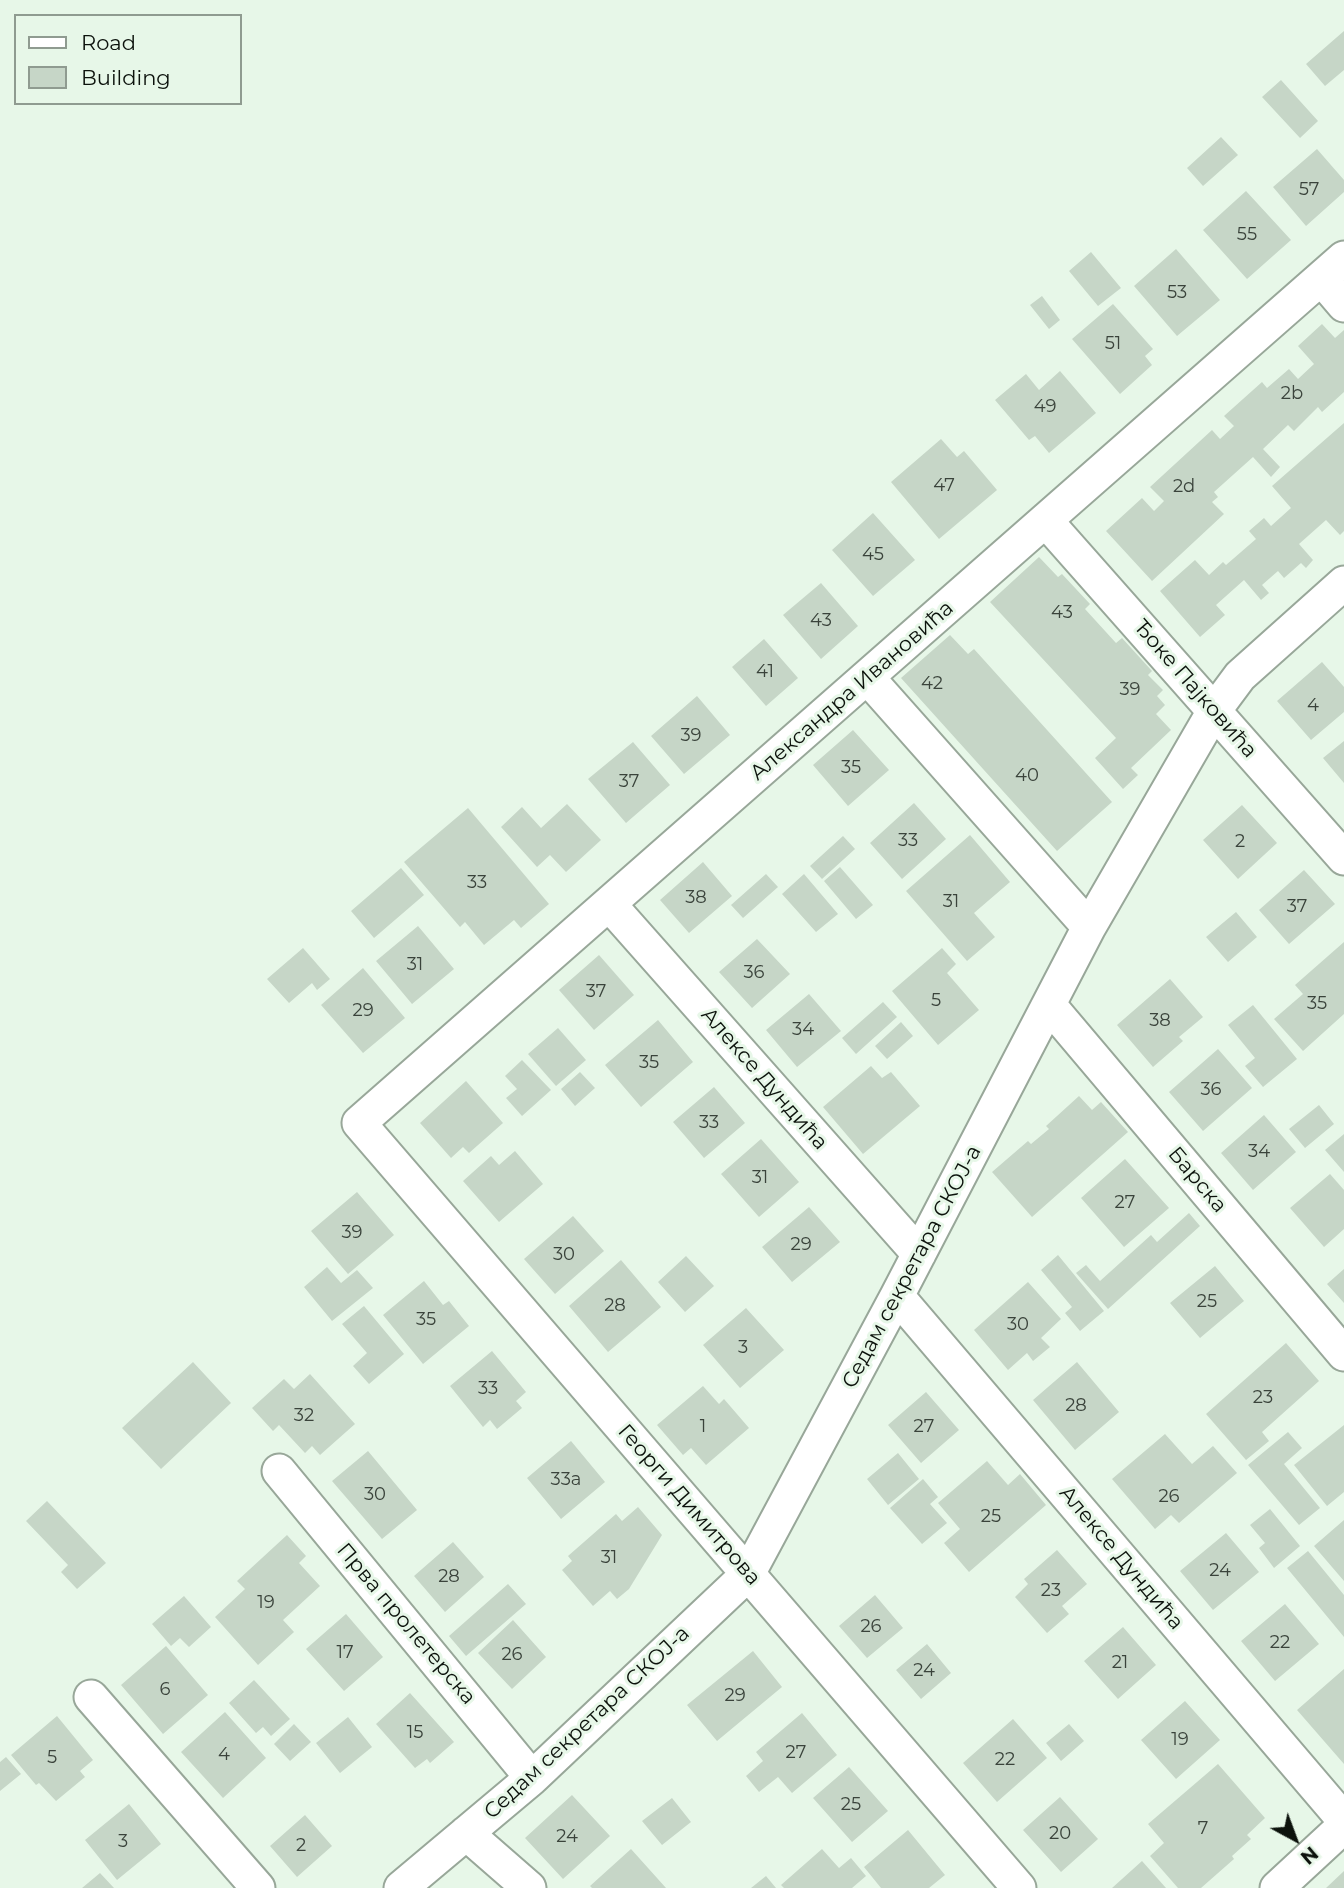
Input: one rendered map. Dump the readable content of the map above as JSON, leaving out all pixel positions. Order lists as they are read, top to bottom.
{
  "streets": {
    "street": [
      "Ђоке Пајковића",
      "Александра Ивановића",
      "Алексе Дундића",
      "Барска",
      "Седам секретара СКОЈ-а",
      "Георги Димитрова",
      "Прва пролетерска"
    ]
  },
  "crossings": [
    ["Ђоке Пајковића", "Александра Ивановића"],
    ["Ђоке Пајковића", "Седам секретара СКОЈ-а"],
    ["Александра Ивановића", "Алексе Дундића"],
    ["Александра Ивановића", "Георги Димитрова"],
    ["Алексе Дундића", "Седам секретара СКОЈ-а"],
    ["Барска", "Седам секретара СКОЈ-а"],
    ["Седам секретара СКОЈ-а", "Георги Димитрова"],
    ["Седам секретара СКОЈ-а", "Прва пролетерска"]
  ],
  "house_numbers": [
    "57",
    "55",
    "53",
    "51",
    "2b",
    "49",
    "47",
    "2d",
    "45",
    "43",
    "43",
    "41",
    "42",
    "39",
    "4",
    "39",
    "35",
    "40",
    "37",
    "33",
    "2",
    "33",
    "38",
    "31",
    "37",
    "31",
    "36",
    "37",
    "5",
    "35",
    "29",
    "38",
    "34",
    "35",
    "36",
    "33",
    "34",
    "31",
    "27",
    "39",
    "29",
    "30",
    "25",
    "28",
    "35",
    "30",
    "3",
    "33",
    "23",
    "28",
    "32",
    "1",
    "27",
    "33a",
    "30",
    "26",
    "25",
    "31",
    "24",
    "28",
    "23",
    "19",
    "26",
    "22",
    "17",
    "26",
    "21",
    "24",
    "6",
    "29",
    "15",
    "19",
    "27",
    "4",
    "5",
    "22",
    "25",
    "7",
    "20",
    "24",
    "3",
    "2"
  ],
  "legend": ["Road", "Building"],
  "north": "bottom right"
}
